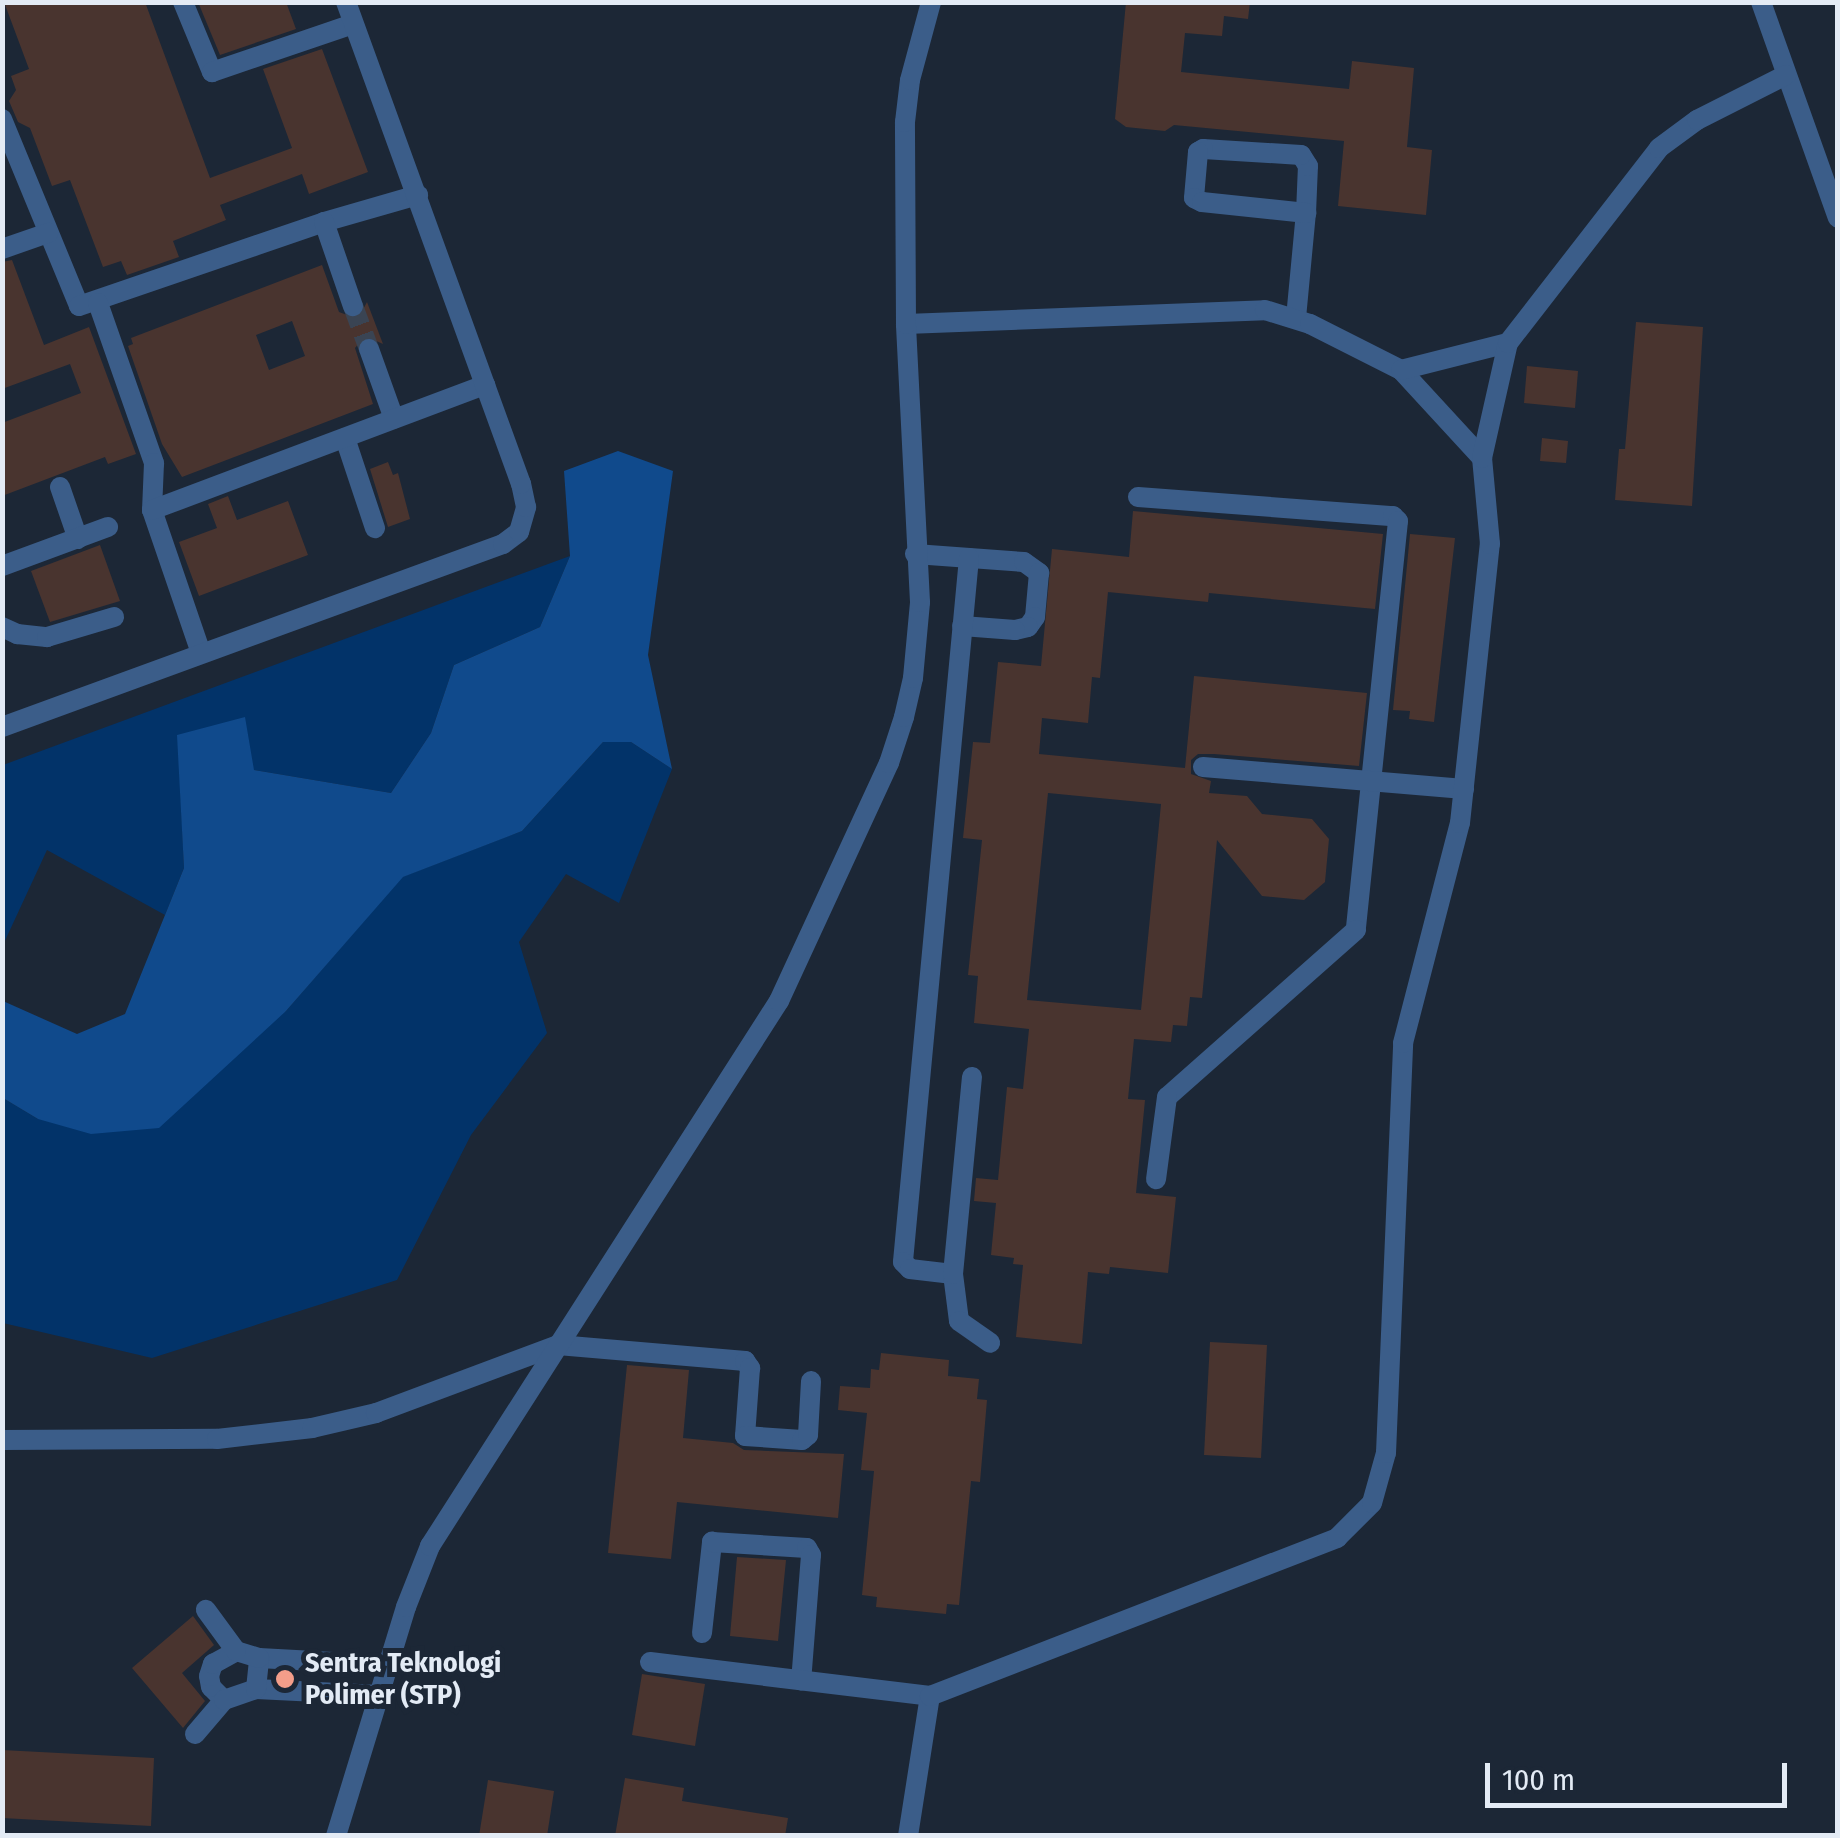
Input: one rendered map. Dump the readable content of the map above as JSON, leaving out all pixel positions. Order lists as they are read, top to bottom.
{
  "places": ["Sentra Teknologi Polimer (STP)"],
  "scale_bar": "100 m"
}
